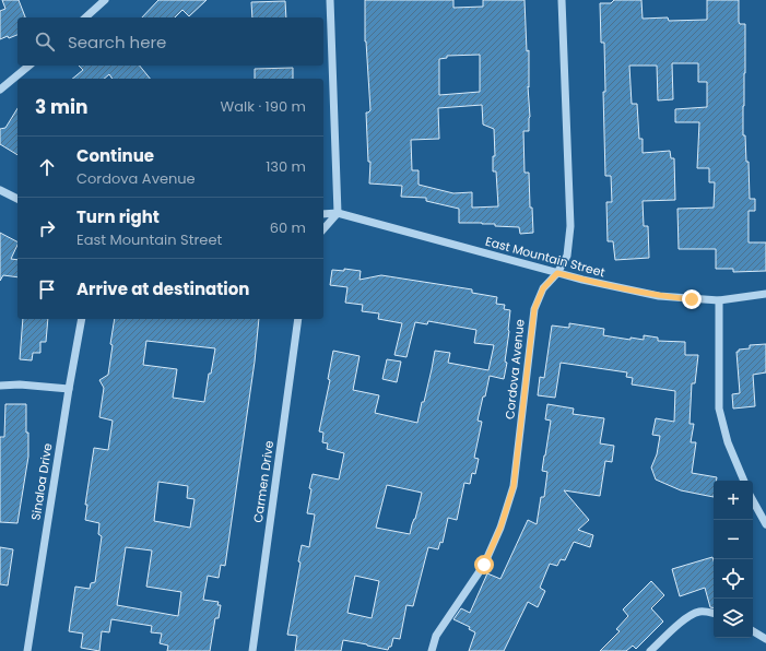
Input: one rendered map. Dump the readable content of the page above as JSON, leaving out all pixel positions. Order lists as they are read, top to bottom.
{
  "streets": {
    "street": [
      "East Mountain Street",
      "Cordova Avenue",
      "Sinaloa Drive",
      "Carmen Drive"
    ]
  },
  "crossings": [
    ["East Mountain Street", "Cordova Avenue"]
  ],
  "page": {
    "search": "Search here",
    "heading": ["3 min", "Walk · 190 m"],
    "list": [
      ["Continue", "Cordova Avenue", "130 m"],
      ["Turn right", "East Mountain Street", "60 m"],
      "Arrive at destination"
    ],
    "map_buttons": ["+", "−"]
  }
}
